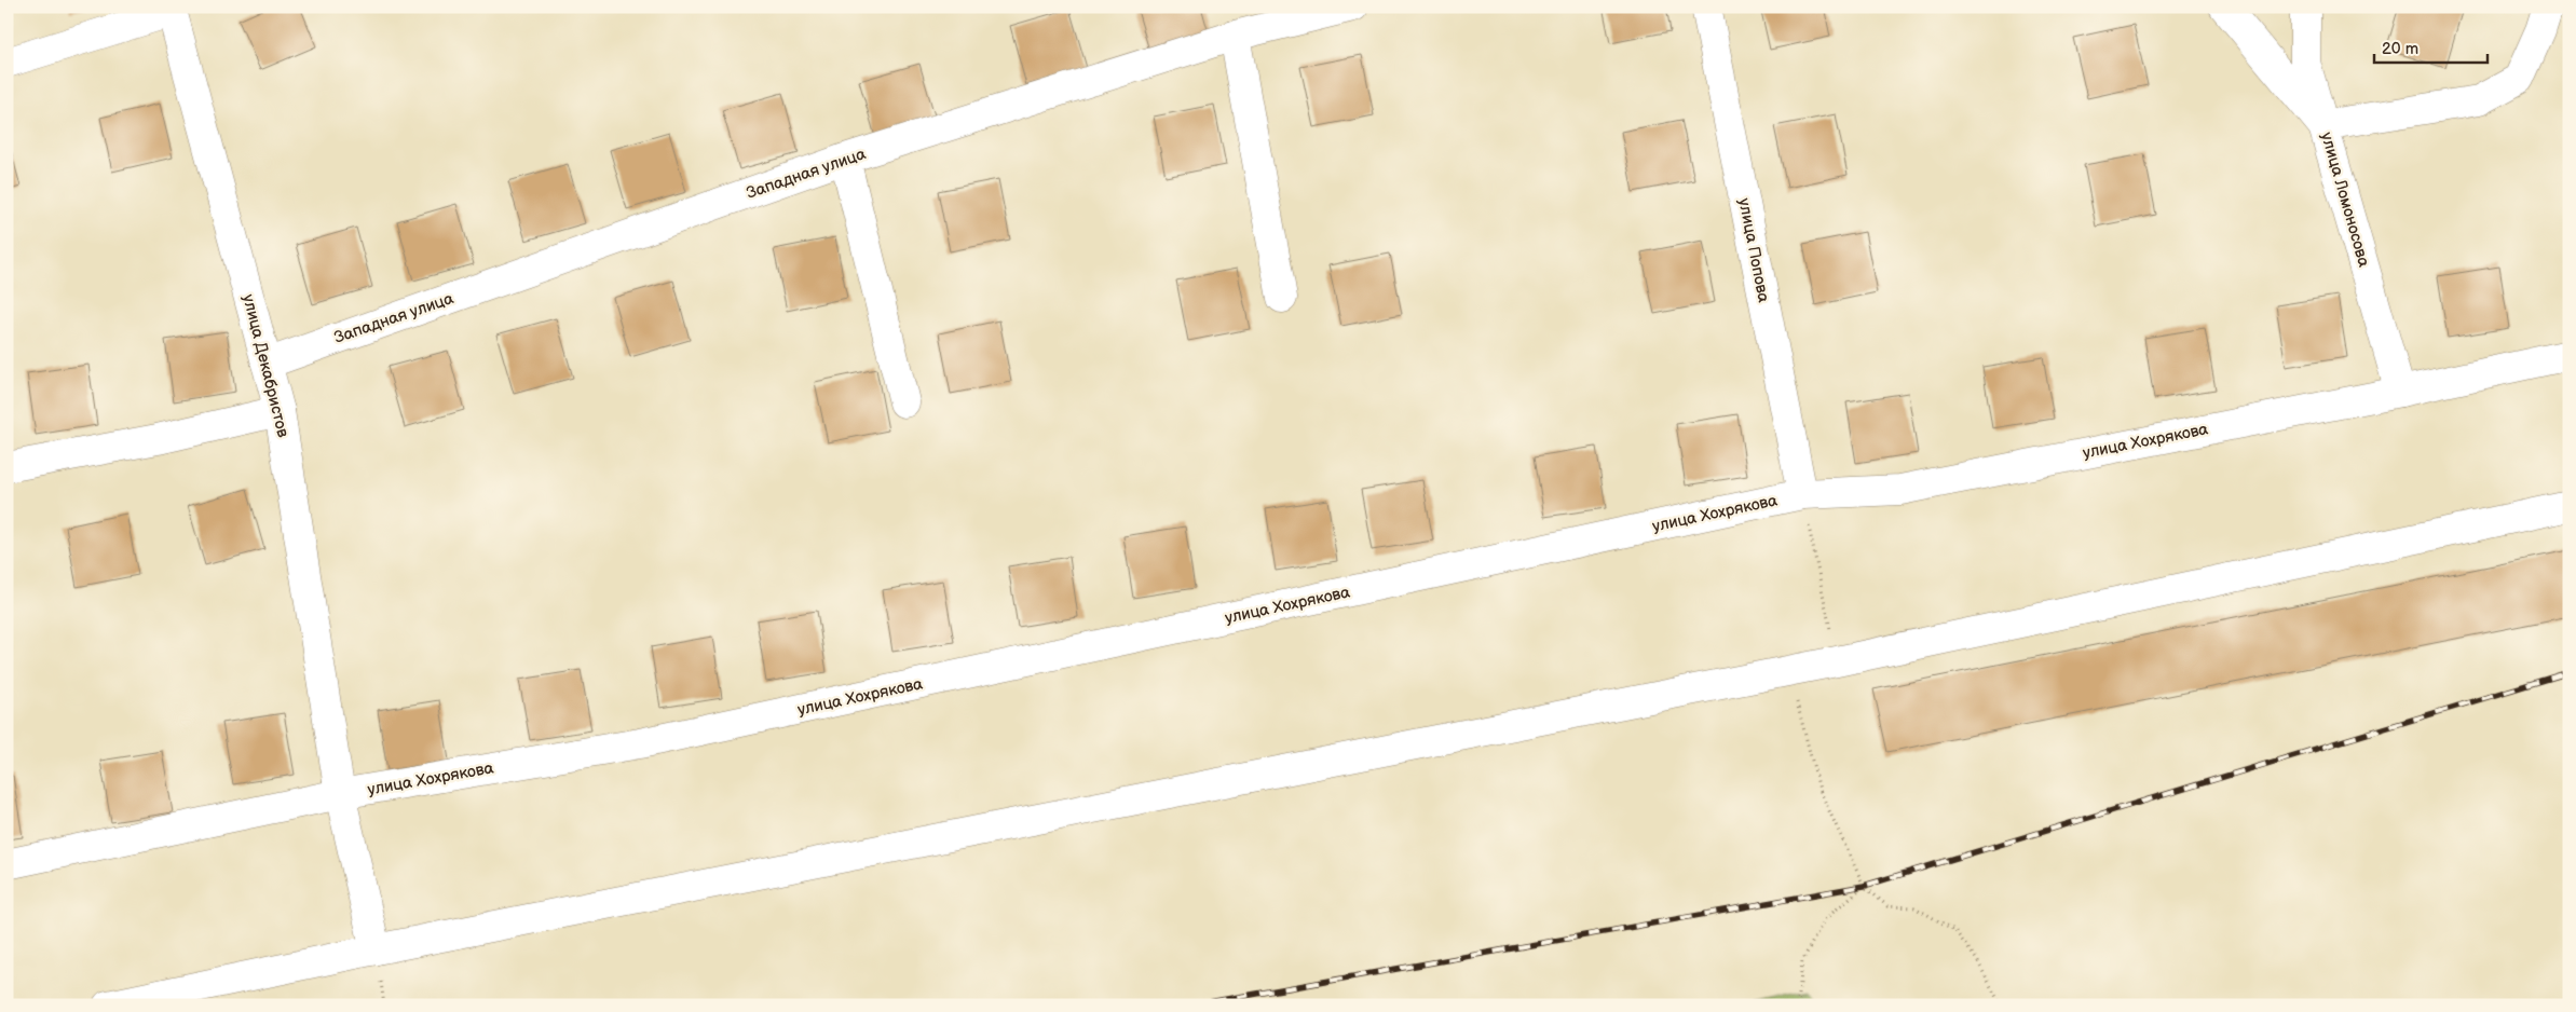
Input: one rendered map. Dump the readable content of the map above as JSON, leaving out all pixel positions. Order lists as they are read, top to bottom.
{
  "streets": {
    "street": [
      "Западная улица",
      "улица Ломоносова",
      "улица Попова",
      "улица Декабристов",
      "улица Хохрякова"
    ]
  },
  "crossings": [
    ["Западная улица", "улица Декабристов"],
    ["улица Ломоносова", "улица Хохрякова"],
    ["улица Попова", "улица Хохрякова"],
    ["улица Декабристов", "улица Хохрякова"]
  ],
  "scale_bar": "20 m"
}
